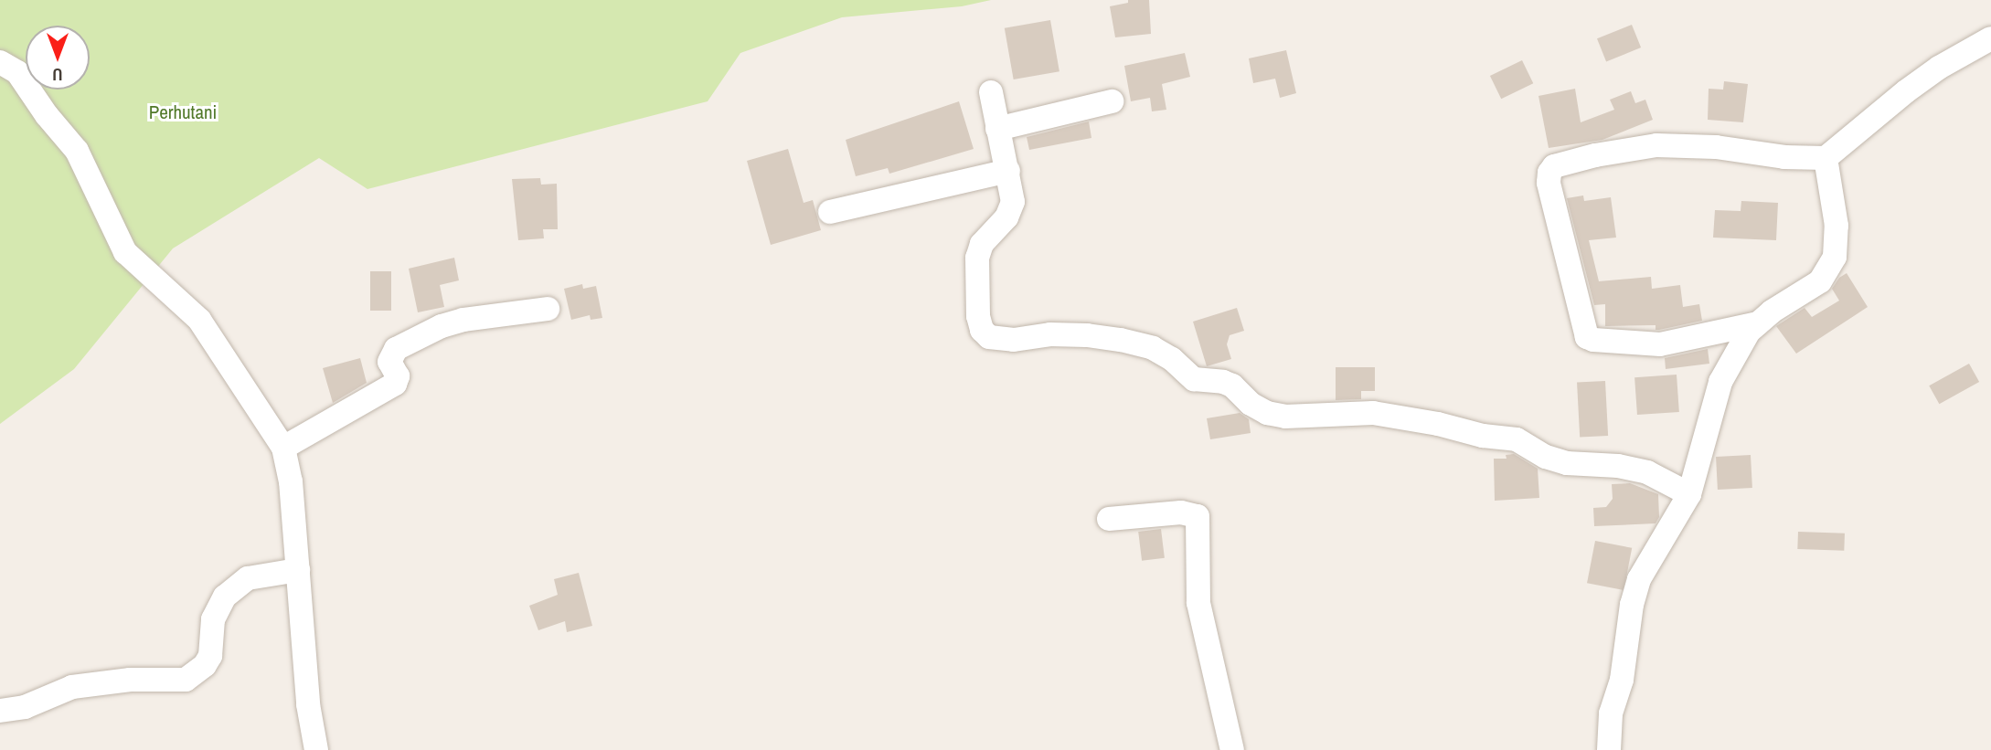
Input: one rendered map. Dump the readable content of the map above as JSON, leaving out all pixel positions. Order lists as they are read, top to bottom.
{
  "parks": ["Perhutani"],
  "north": "bottom"
}
